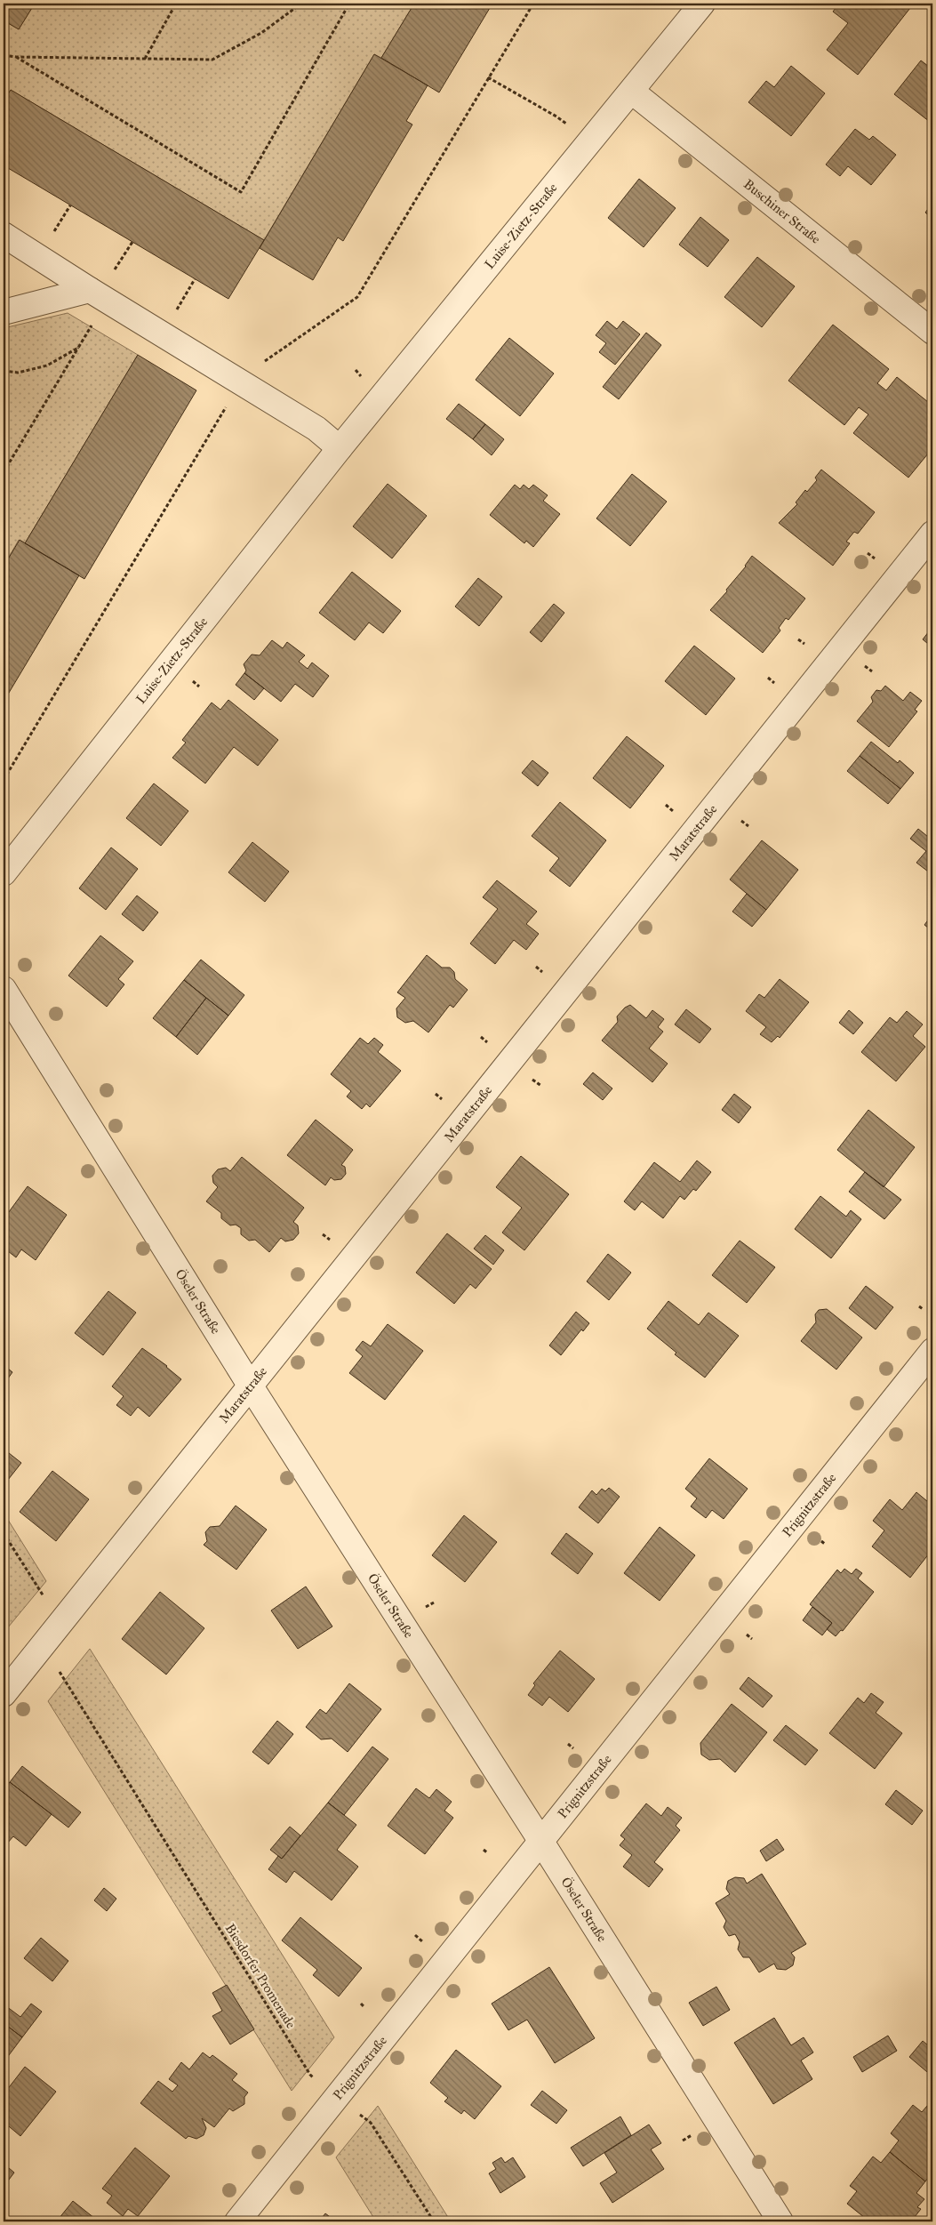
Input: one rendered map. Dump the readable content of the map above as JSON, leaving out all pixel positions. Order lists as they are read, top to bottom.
{
  "streets": {
    "street": [
      "Buschiner Straße",
      "Luise-Zietz-Straße",
      "Maratstraße",
      "Öseler Straße",
      "Prignitzstraße"
    ],
    "path": ["Biesdorfer Promenade"]
  },
  "crossings": [
    ["Buschiner Straße", "Luise-Zietz-Straße"],
    ["Maratstraße", "Öseler Straße"],
    ["Öseler Straße", "Prignitzstraße"],
    ["Prignitzstraße", "Biesdorfer Promenade"]
  ]
}
